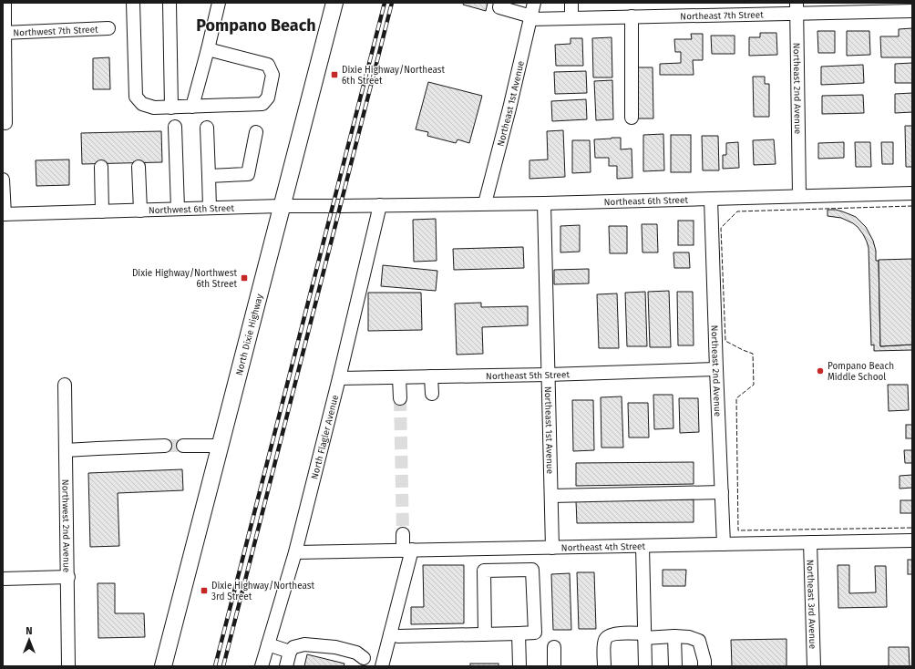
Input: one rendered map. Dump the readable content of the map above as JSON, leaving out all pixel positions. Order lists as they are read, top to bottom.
{
  "streets": {
    "main road": ["North Dixie Highway"],
    "street": [
      "Northeast 7th Street",
      "Northwest 7th Street",
      "Northeast 2nd Avenue",
      "Northeast 1st Avenue",
      "Northeast 6th Street",
      "Northwest 6th Street",
      "Northeast 5th Street",
      "North Flagler Avenue",
      "Northwest 2nd Avenue",
      "Northeast 4th Street",
      "Northeast 3rd Avenue"
    ]
  },
  "crossings": [
    ["Northeast 7th Street", "Northeast 2nd Avenue"],
    ["Northeast 7th Street", "Northeast 1st Avenue"],
    ["Northeast 2nd Avenue", "Northeast 6th Street"],
    ["Northeast 2nd Avenue", "Northeast 5th Street"],
    ["Northeast 2nd Avenue", "Northeast 4th Street"],
    ["Northeast 1st Avenue", "Northeast 6th Street"],
    ["Northeast 1st Avenue", "Northeast 5th Street"],
    ["Northeast 1st Avenue", "Northeast 4th Street"],
    ["Northeast 6th Street", "Northwest 6th Street"],
    ["Northeast 6th Street", "North Flagler Avenue"],
    ["Northwest 6th Street", "North Dixie Highway"],
    ["Northwest 6th Street", "North Flagler Avenue"],
    ["Northeast 5th Street", "North Flagler Avenue"],
    ["North Flagler Avenue", "Northeast 4th Street"],
    ["Northeast 4th Street", "Northeast 3rd Avenue"]
  ],
  "districts": ["Pompano Beach"],
  "places": {
    "transit": ["Dixie Highway/Northeast 6th Street", "Dixie Highway/Northwest 6th Street", "Dixie Highway/Northeast 3rd Street"],
    "other": ["Pompano Beach Middle School"]
  },
  "north": "top"
}
